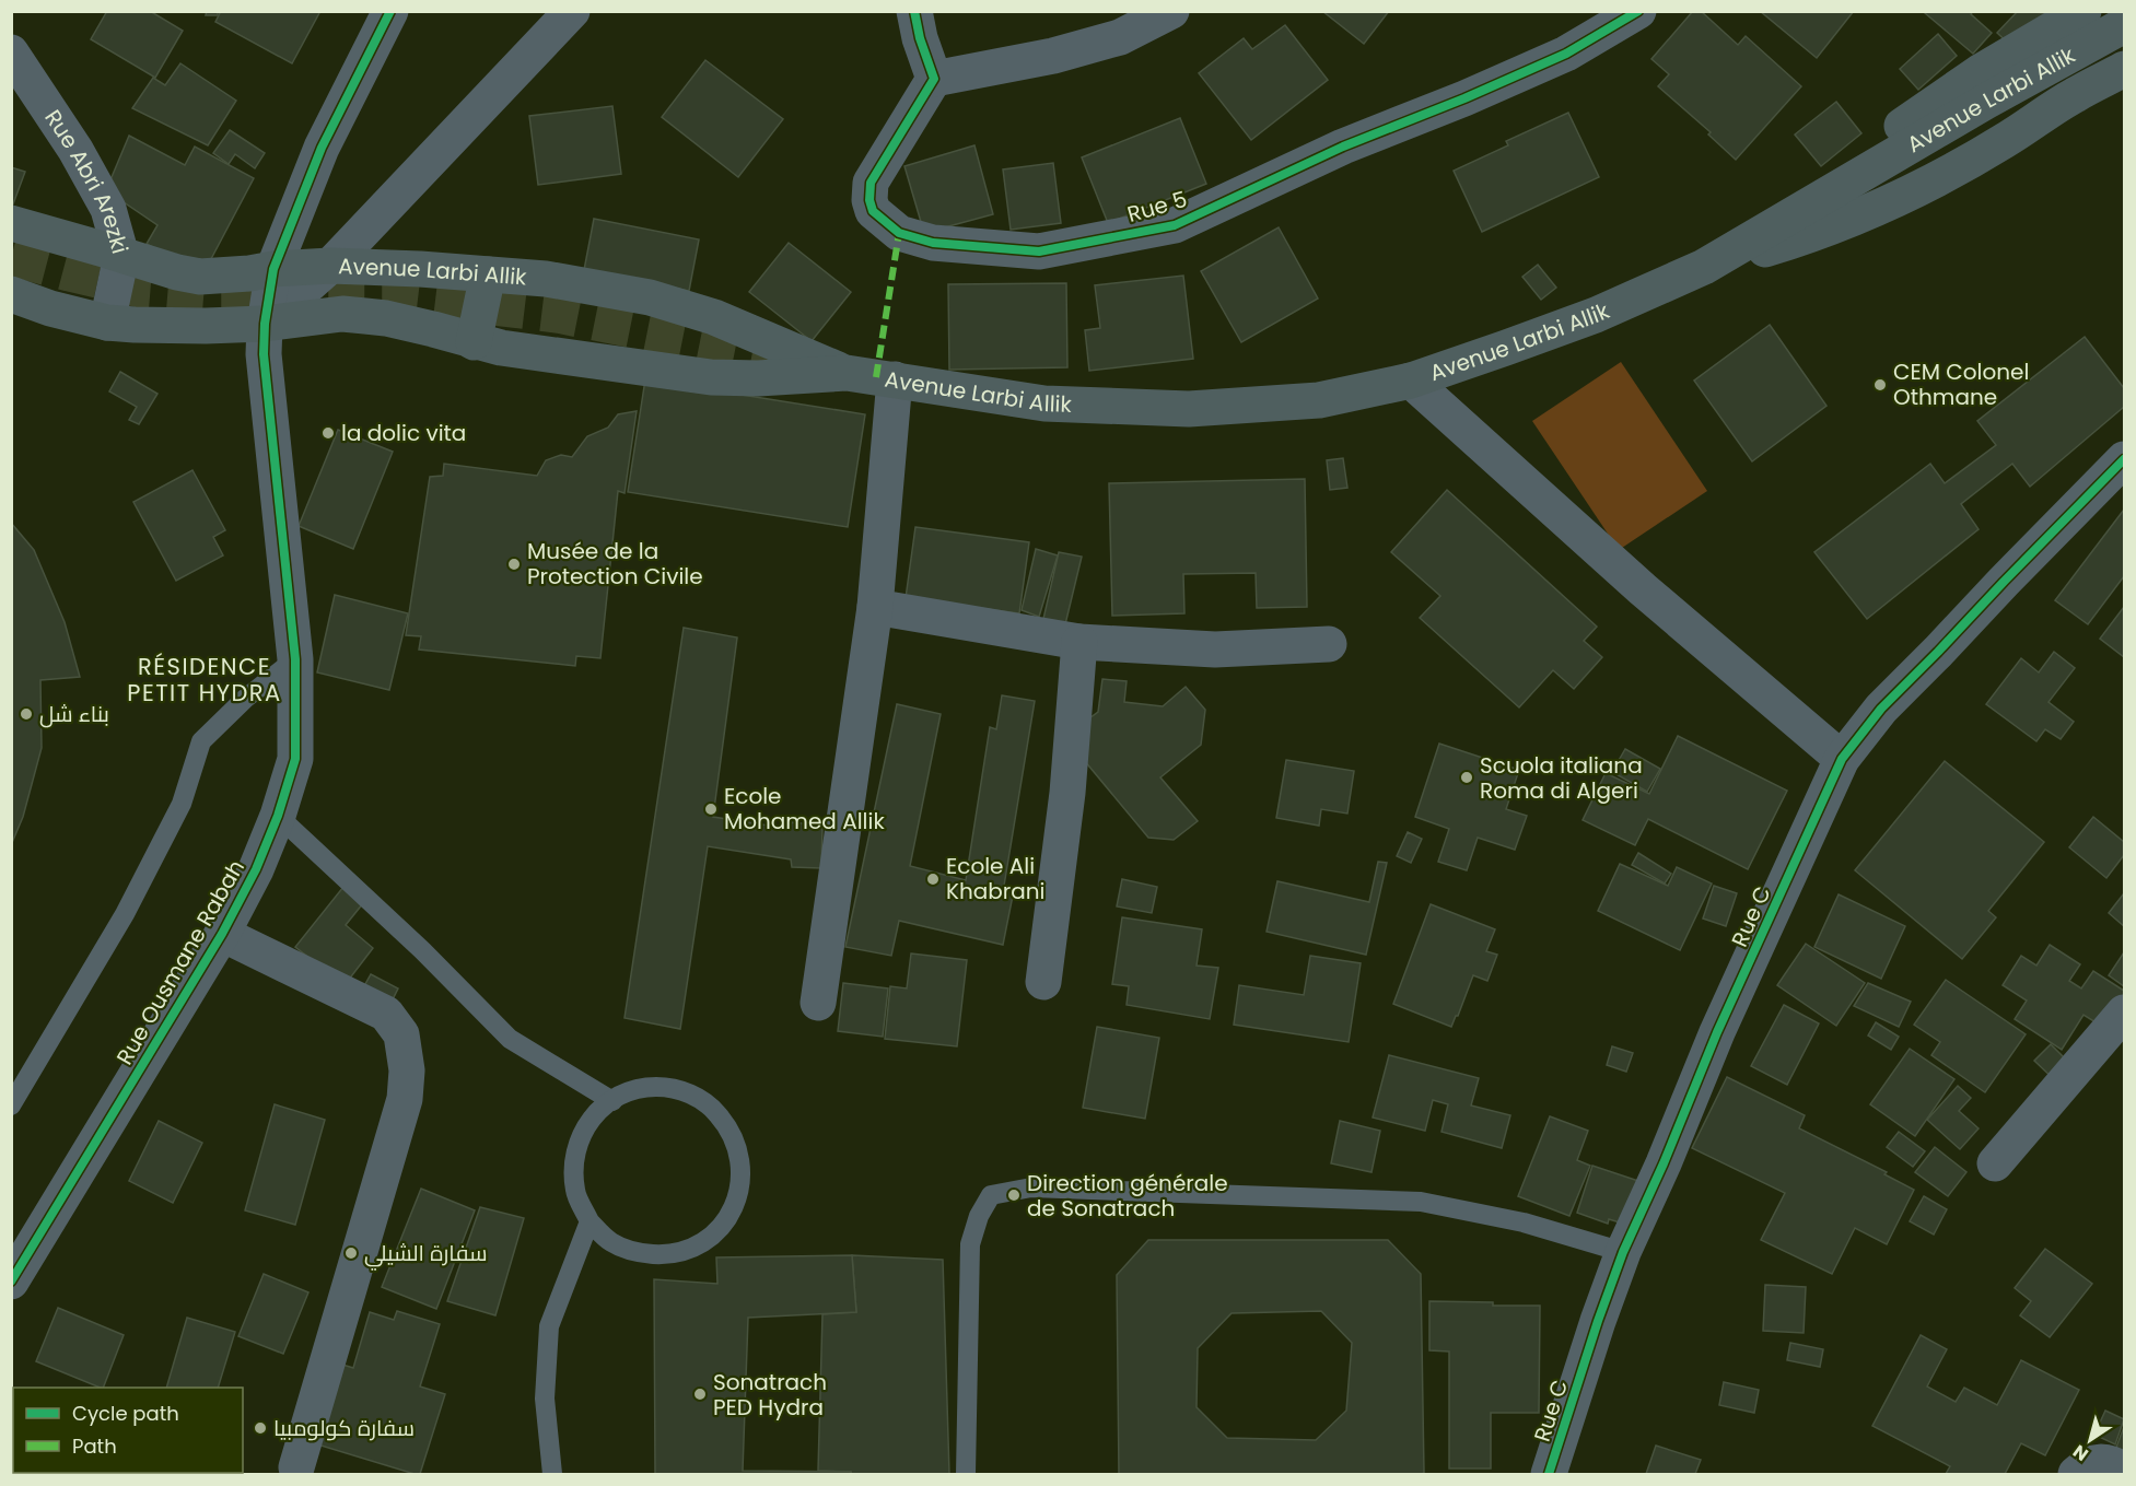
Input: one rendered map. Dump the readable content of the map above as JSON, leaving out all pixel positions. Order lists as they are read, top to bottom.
{
  "streets": {
    "main road": ["Avenue Larbi Allik"],
    "street": [
      "Rue Abri Arezki",
      "Rue 5",
      "Rue C",
      "Rue Ousmane Rabah"
    ]
  },
  "crossings": [
    ["Avenue Larbi Allik", "Rue Abri Arezki"],
    ["Avenue Larbi Allik", "Rue Ousmane Rabah"]
  ],
  "districts": ["RÉSIDENCE PETIT HYDRA"],
  "places": [
    "CEM Colonel Othmane",
    "la dolic vita",
    "Musée de la Protection Civile",
    "بناء شل",
    "Scuola italiana Roma di Algeri",
    "Ecole Mohamed Allik",
    "Ecole Ali Khabrani",
    "Direction générale de Sonatrach",
    "سفارة الشيلي",
    "Sonatrach PED Hydra",
    "سفارة كولومبيا"
  ],
  "legend": ["Cycle path", "Path"],
  "north": "bottom left"
}
